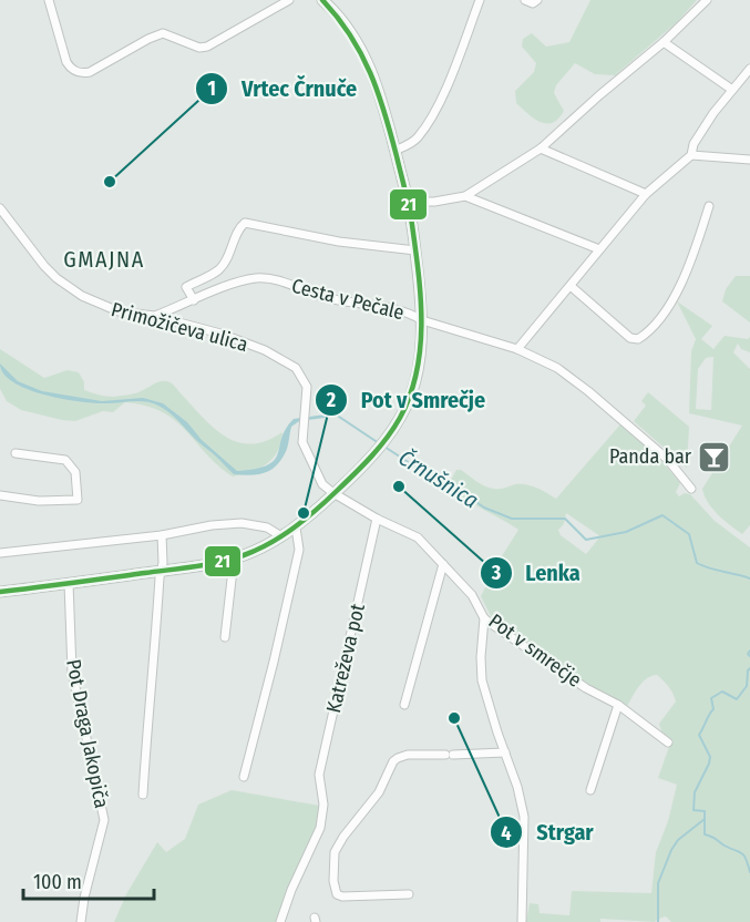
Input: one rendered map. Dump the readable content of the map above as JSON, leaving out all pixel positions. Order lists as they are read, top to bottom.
{
  "streets": {
    "street": [
      "Cesta v Pečale",
      "Primožičeva ulica",
      "Pot v smrečje",
      "Katreževa pot",
      "Pot Draga Jakopiča"
    ]
  },
  "crossings": [
    ["Cesta v Pečale", "Primožičeva ulica"],
    ["Primožičeva ulica", "Pot v smrečje"],
    ["Pot v smrečje", "Katreževa pot"]
  ],
  "districts": ["GMAJNA"],
  "water": ["Črnušnica"],
  "places": {
    "other": [
      "Vrtec Črnuče",
      "Lenka",
      "Pot v Smrečje",
      "Strgar"
    ],
    "bar": ["Panda bar"]
  },
  "lines": ["transit line 21"],
  "scale_bar": "100 m"
}
